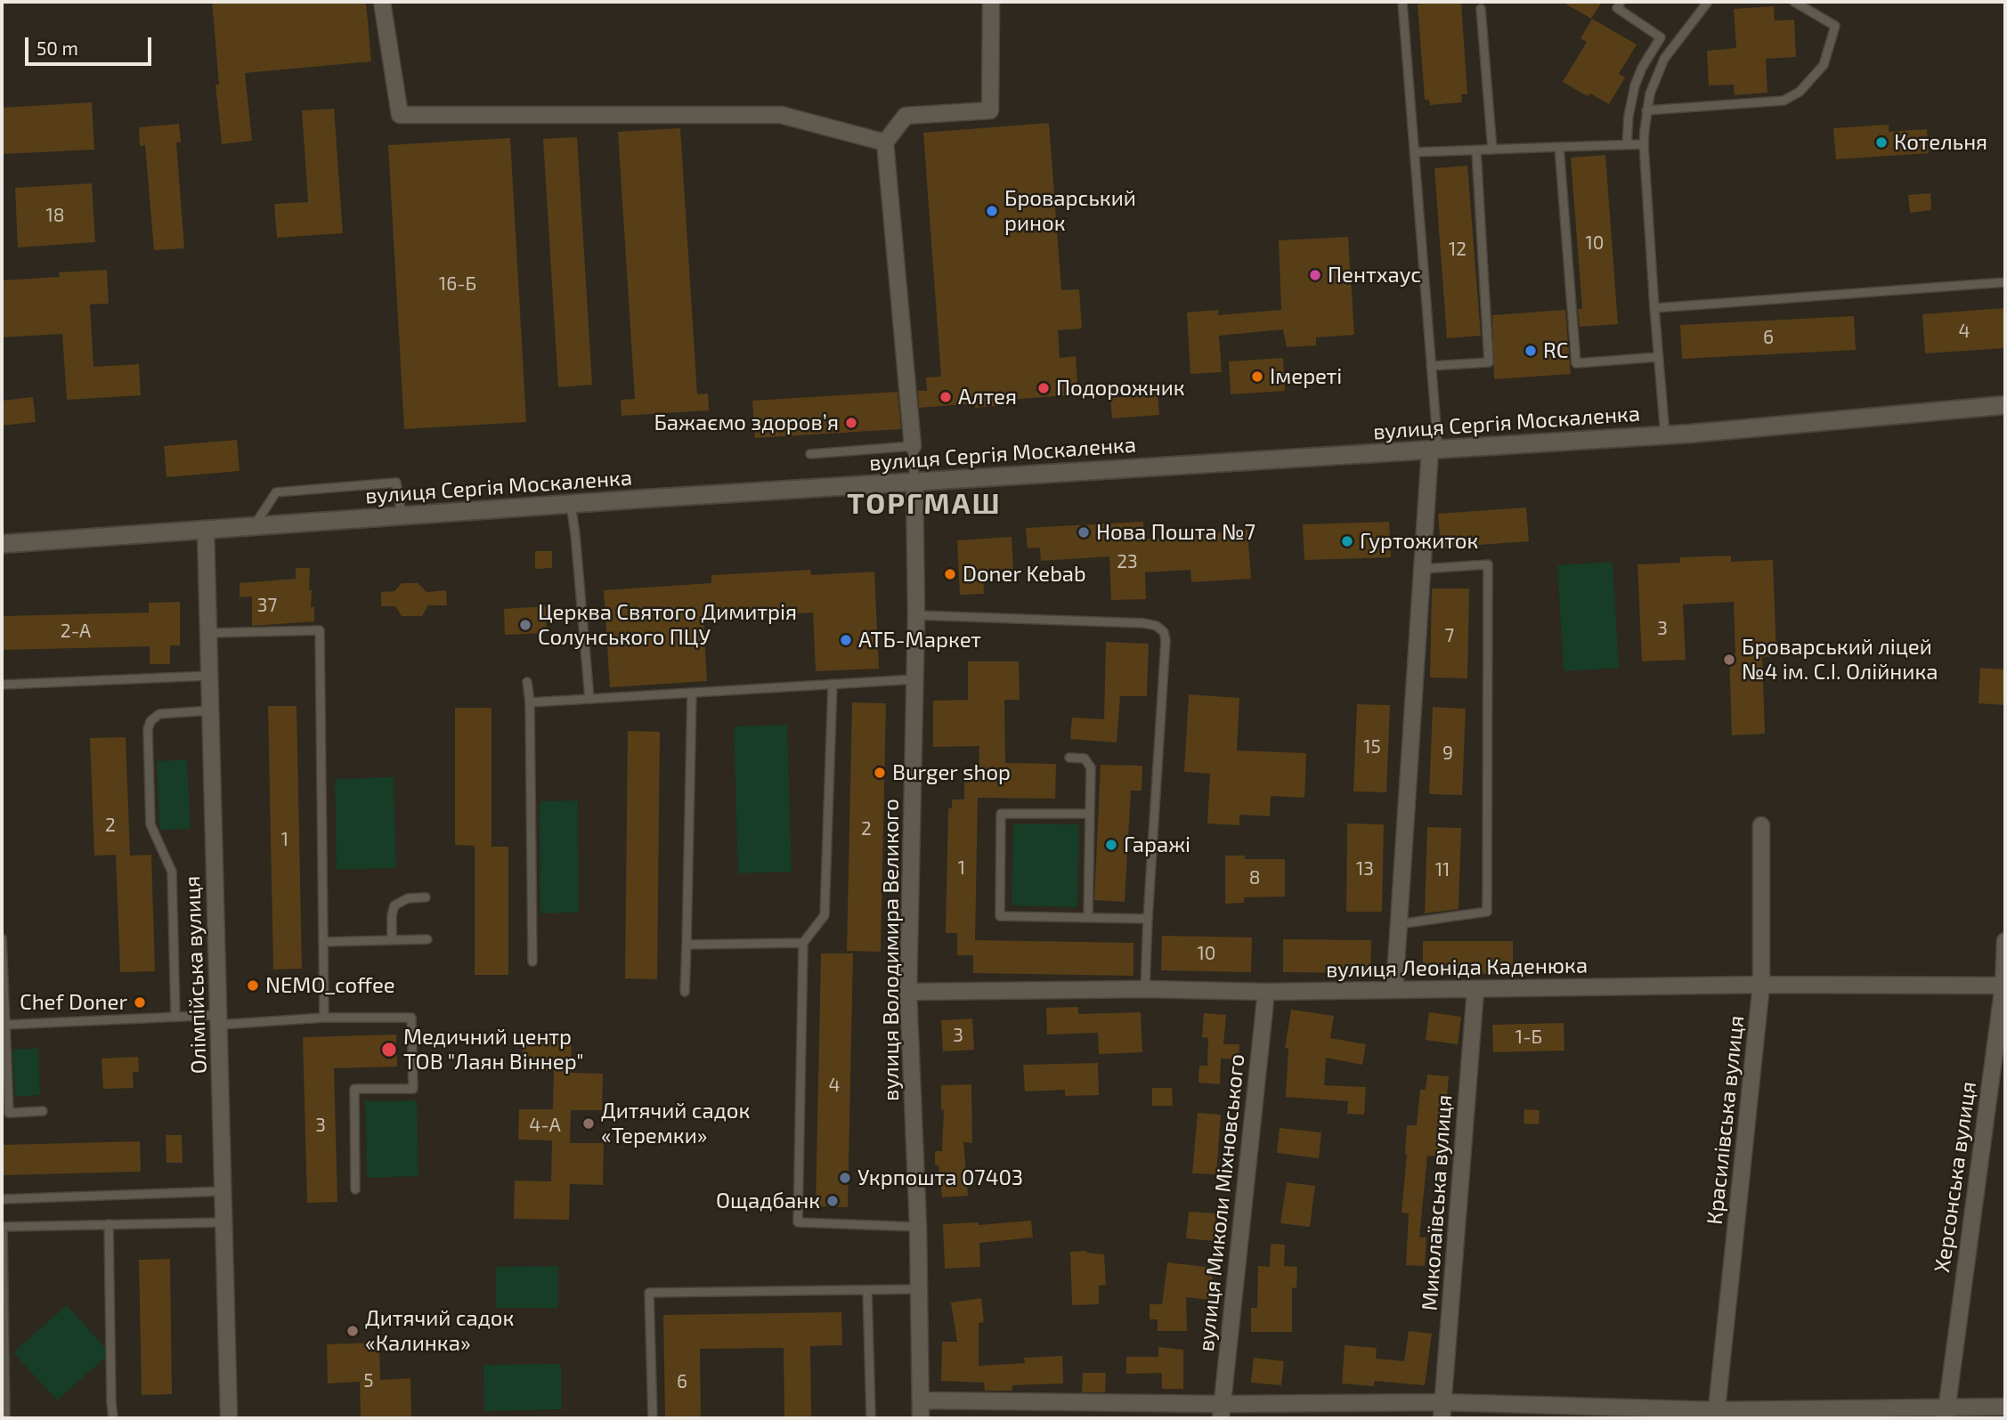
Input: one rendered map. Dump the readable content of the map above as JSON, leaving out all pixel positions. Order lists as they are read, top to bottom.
{
  "streets": {
    "main road": ["вулиця Сергія Москаленка"],
    "street": [
      "вулиця Володимира Великого",
      "вулиця Леоніда Каденюка",
      "Олімпійська вулиця",
      "Красилівська вулиця",
      "Херсонська вулиця",
      "вулиця Миколи Міхновського",
      "Миколаївська вулиця"
    ]
  },
  "crossings": [
    ["вулиця Сергія Москаленка", "вулиця Володимира Великого"],
    ["вулиця Сергія Москаленка", "Олімпійська вулиця"],
    ["вулиця Володимира Великого", "вулиця Леоніда Каденюка"],
    ["вулиця Леоніда Каденюка", "Красилівська вулиця"],
    ["вулиця Леоніда Каденюка", "Херсонська вулиця"],
    ["вулиця Леоніда Каденюка", "вулиця Миколи Міхновського"],
    ["вулиця Леоніда Каденюка", "Миколаївська вулиця"]
  ],
  "districts": ["ТОРГМАШ"],
  "places": [
    "Котельня",
    "Броварський ринок",
    "Пентхаус",
    "RC",
    "Імереті",
    "Подорожник",
    "Алтея",
    "Бажаємо здоровʼя",
    "Нова Пошта №7",
    "Гуртожиток",
    "Doner Kebab",
    "Церква Святого Димитрія Солунського ПЦУ",
    "АТБ-Маркет",
    "Броварський ліцей №4 ім. С.І. Олійника",
    "Burger shop",
    "Гаражі",
    "NEMO_coffee",
    "Chef Doner",
    "Медичний центр ТОВ \"Лаян Віннер\"",
    "Дитячий садок «Теремки»",
    "Укрпошта 07403",
    "Ощадбанк",
    "Дитячий садок «Калинка»"
  ],
  "house_numbers": [
    "18",
    "10",
    "12",
    "16-Б",
    "4",
    "6",
    "23",
    "37",
    "3",
    "2-А",
    "7",
    "15",
    "9",
    "2",
    "2",
    "1",
    "1",
    "13",
    "11",
    "8",
    "10",
    "3",
    "1-Б",
    "4",
    "3",
    "4-А",
    "5",
    "6"
  ],
  "scale_bar": "50 m"
}
